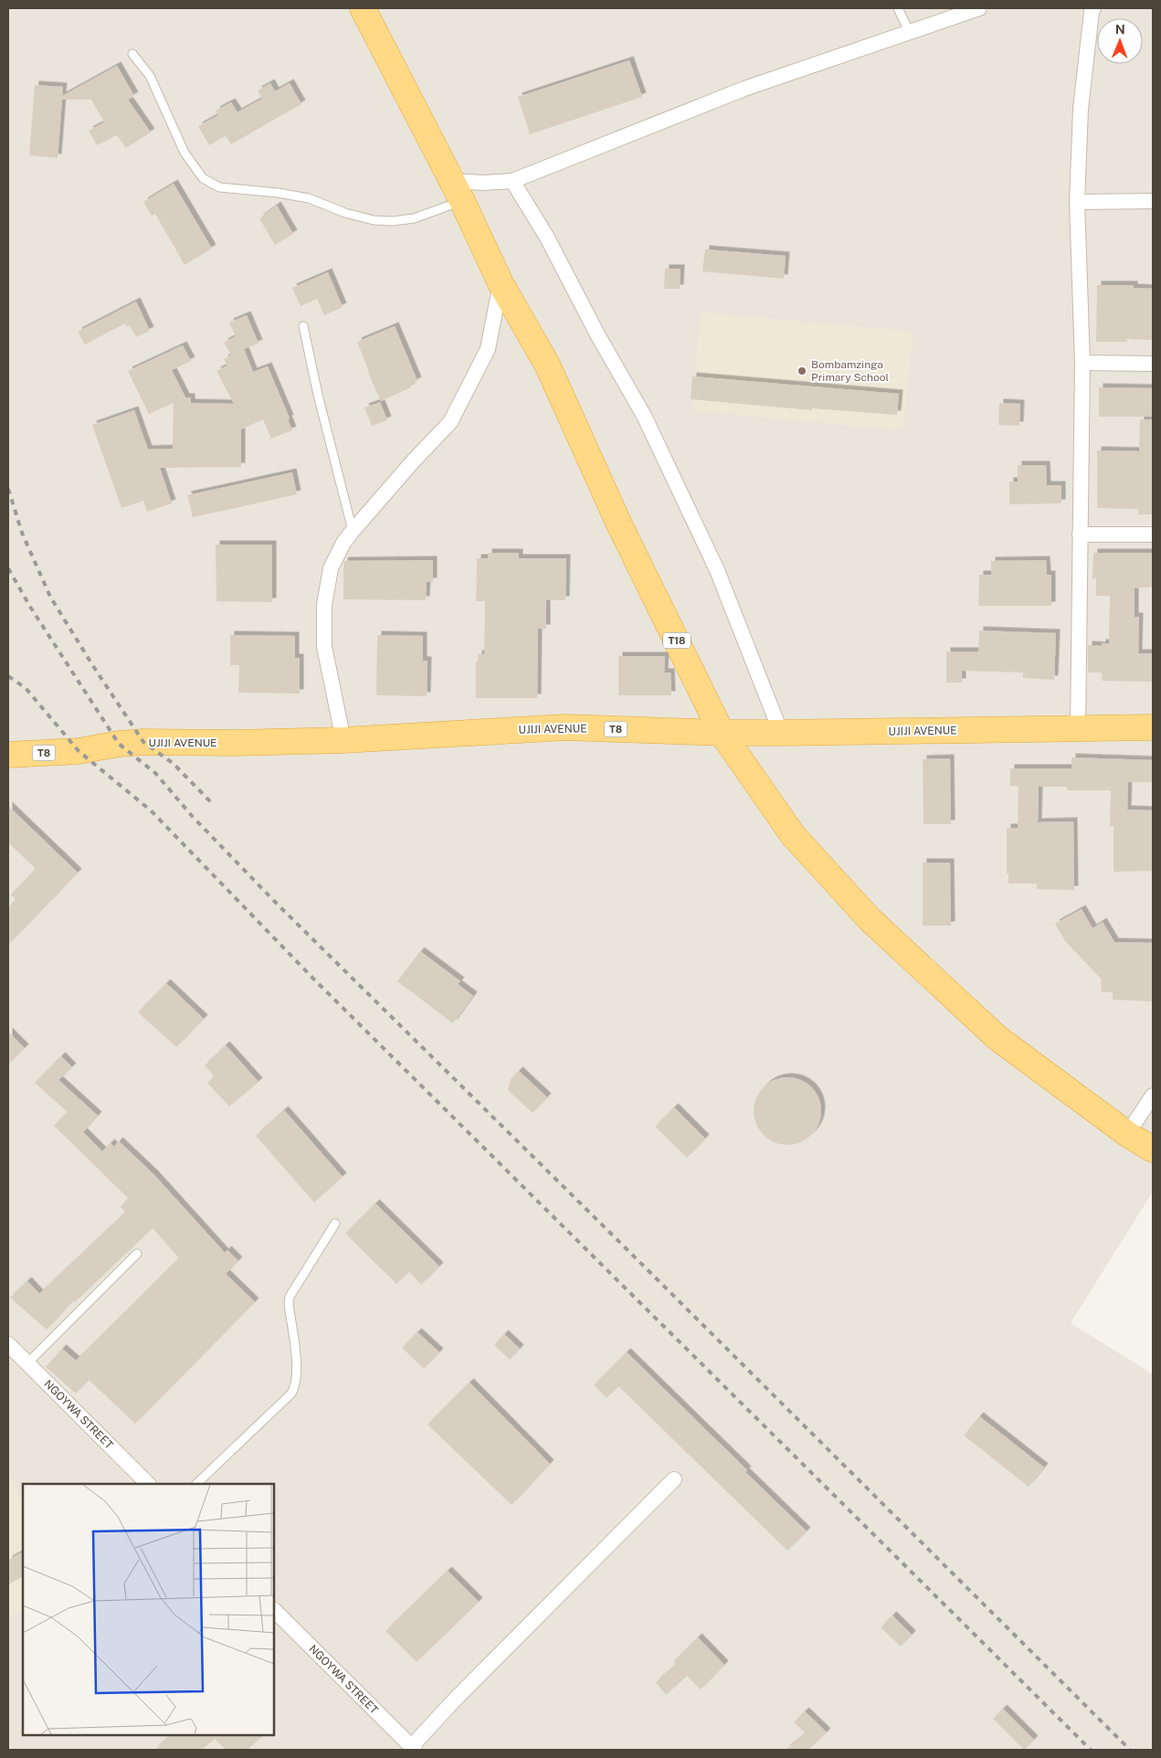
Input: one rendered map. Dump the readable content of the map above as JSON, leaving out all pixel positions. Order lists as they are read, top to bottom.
{
  "streets": {
    "highway": ["T18", "UJIJI AVENUE", "T8"],
    "street": ["NGOYWA STREET"]
  },
  "crossings": [
    ["T18", "UJIJI AVENUE"]
  ],
  "places": ["Bombamzinga Primary School"],
  "north": "top"
}
